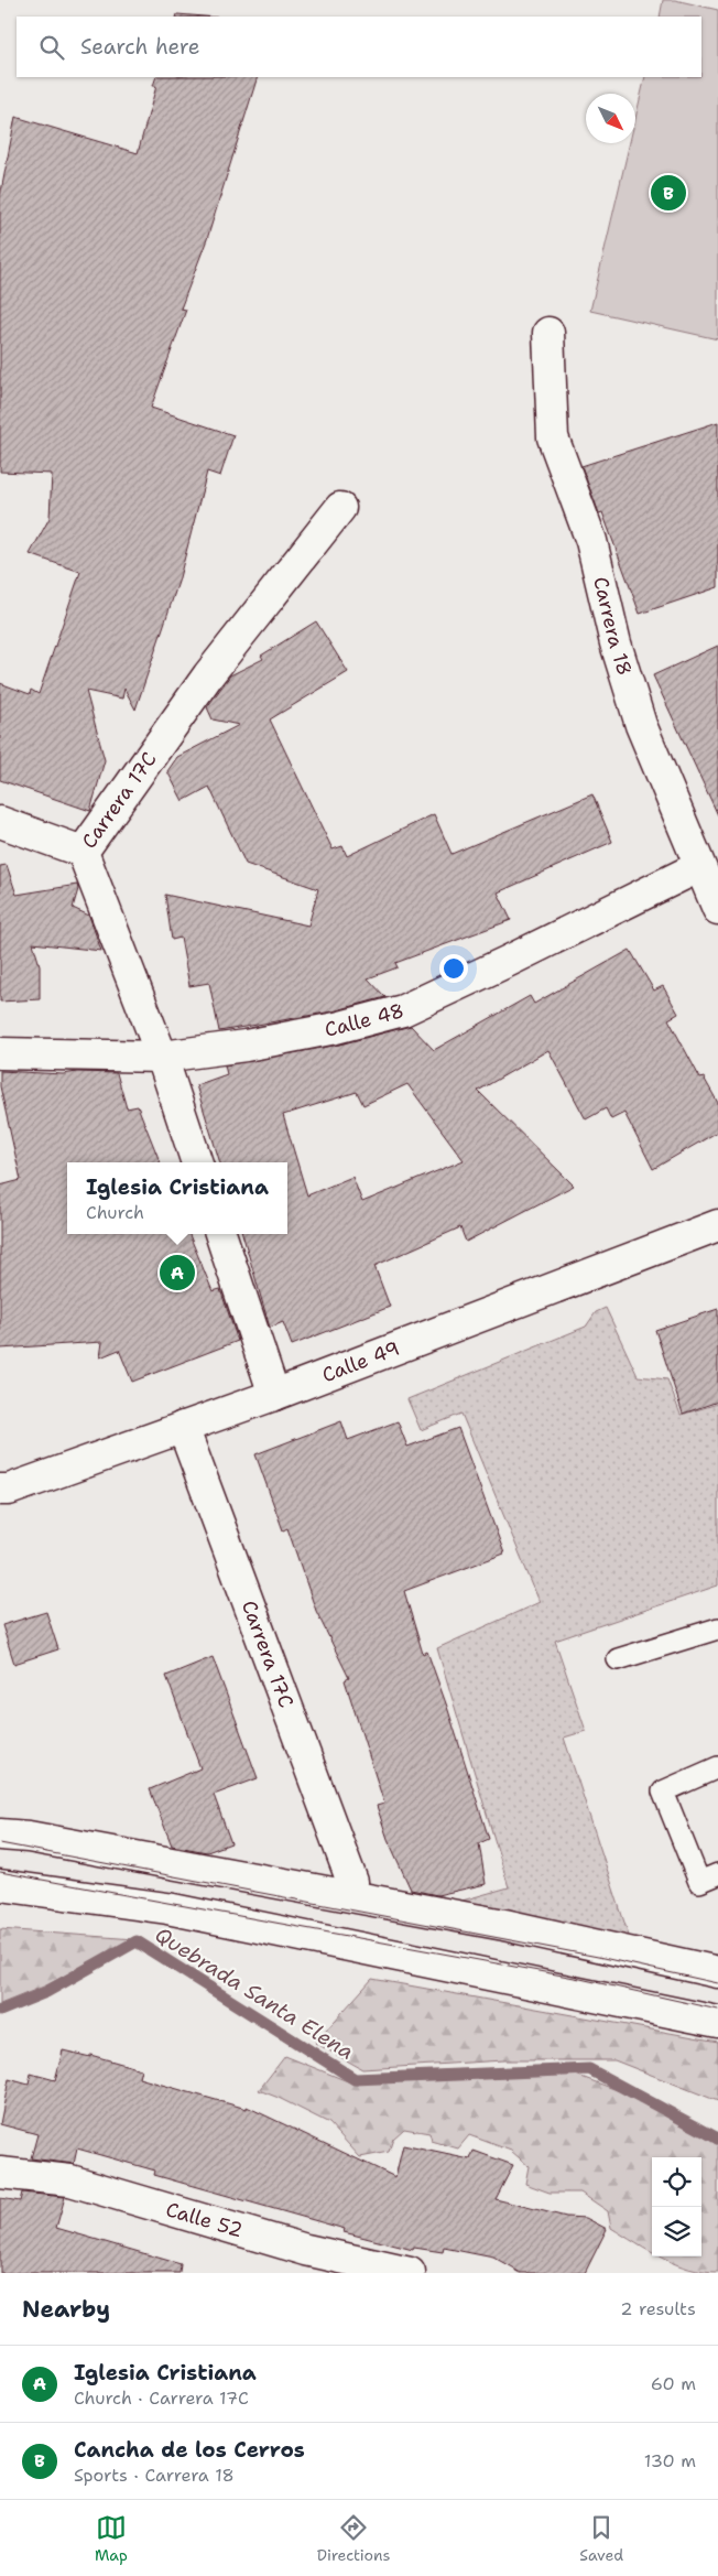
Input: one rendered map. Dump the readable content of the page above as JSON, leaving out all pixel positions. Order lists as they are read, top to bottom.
{
  "streets": {
    "street": [
      "Carrera 18",
      "Carrera 17C",
      "Calle 48",
      "Calle 49",
      "Calle 52"
    ]
  },
  "crossings": [
    ["Carrera 18", "Calle 48"],
    ["Carrera 17C", "Calle 48"],
    ["Carrera 17C", "Calle 49"]
  ],
  "water": ["Quebrada Santa Elena"],
  "north": "bottom right",
  "page": {
    "search": "Search here",
    "pins": ["B", "A"],
    "popup": ["Iglesia Cristiana", "Church"],
    "heading": ["Nearby", "2 results"],
    "list": [
      {
        "mark": "A",
        "name": "Iglesia Cristiana",
        "note": "Church · Carrera 17C",
        "value": "60 m"
      },
      {
        "mark": "B",
        "name": "Cancha de los Cerros",
        "note": "Sports · Carrera 18",
        "value": "130 m"
      }
    ],
    "nav": ["Map", "Directions", "Saved"]
  }
}
